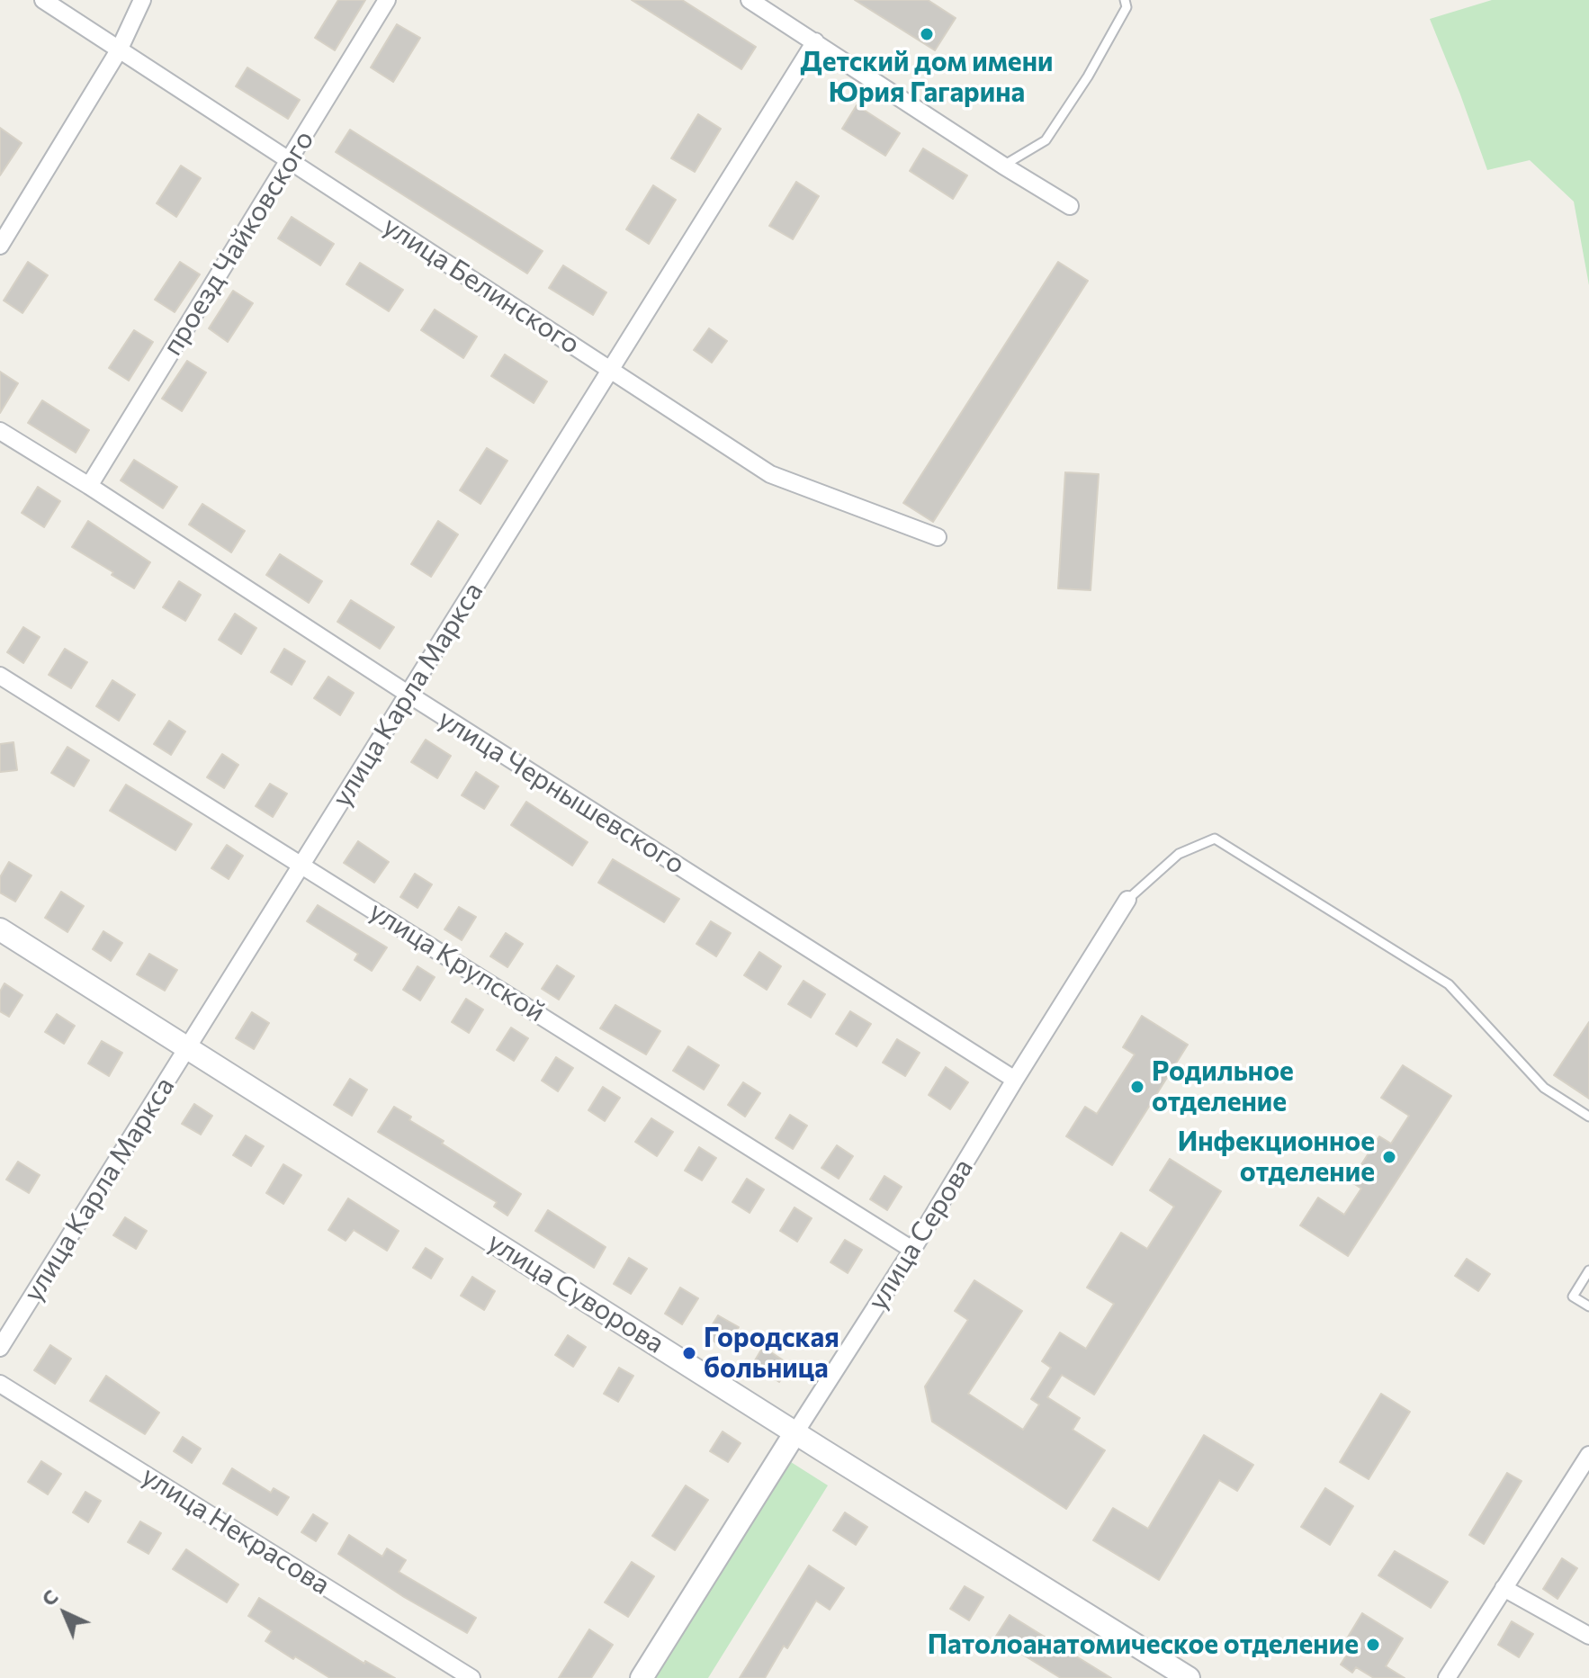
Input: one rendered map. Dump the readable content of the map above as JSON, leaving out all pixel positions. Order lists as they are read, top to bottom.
{
  "streets": {
    "street": [
      "проезд Чайковского",
      "улица Белинского",
      "улица Карла Маркса",
      "улица Чернышевского",
      "улица Крупской",
      "улица Серова",
      "улица Суворова",
      "улица Некрасова"
    ]
  },
  "crossings": [
    ["проезд Чайковского", "улица Белинского"],
    ["проезд Чайковского", "улица Чернышевского"],
    ["улица Белинского", "улица Карла Маркса"],
    ["улица Карла Маркса", "улица Чернышевского"],
    ["улица Карла Маркса", "улица Крупской"],
    ["улица Карла Маркса", "улица Суворова"],
    ["улица Чернышевского", "улица Серова"],
    ["улица Крупской", "улица Серова"],
    ["улица Серова", "улица Суворова"]
  ],
  "places": [
    "Детский дом имени Юрия Гагарина",
    "Родильное отделение",
    "Инфекционное отделение",
    "Городская больница",
    "Патолоанатомическое отделение"
  ],
  "north": "top left"
}
